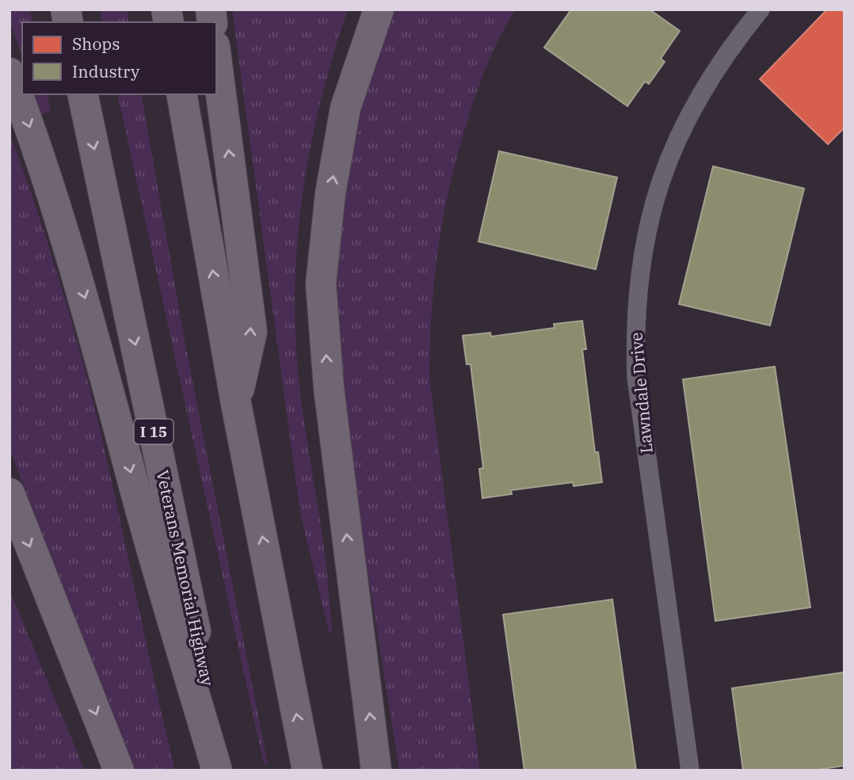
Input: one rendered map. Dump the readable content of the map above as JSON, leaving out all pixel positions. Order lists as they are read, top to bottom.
{
  "streets": {
    "highway": ["I 15", "Veterans Memorial Highway"],
    "street": ["Lawndale Drive"]
  },
  "legend": ["Shops", "Industry"]
}
